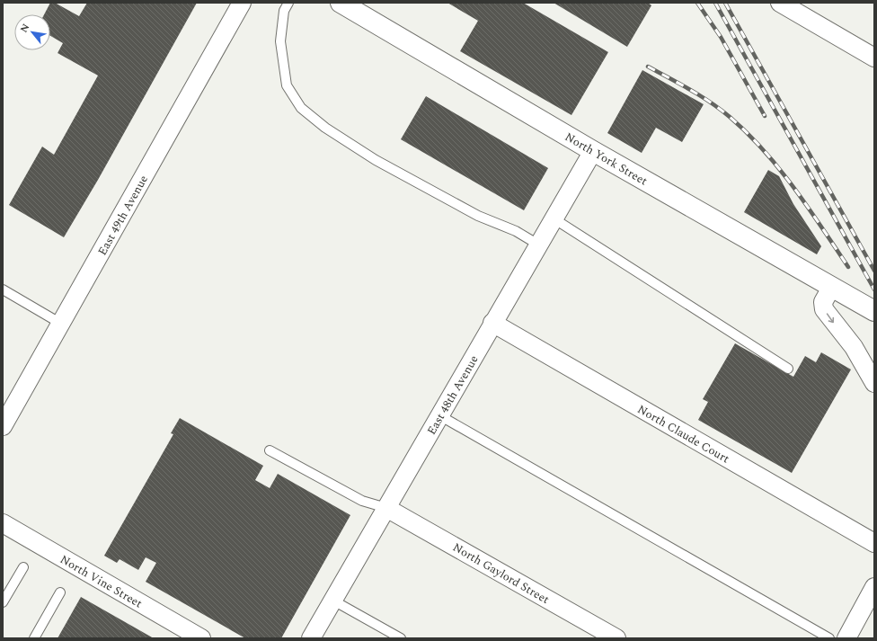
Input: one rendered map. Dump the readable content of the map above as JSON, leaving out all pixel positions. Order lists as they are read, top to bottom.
{
  "streets": {
    "street": [
      "North York Street",
      "East 49th Avenue",
      "East 48th Avenue",
      "North Claude Court",
      "North Gaylord Street",
      "North Vine Street"
    ]
  },
  "crossings": [
    ["North York Street", "East 48th Avenue"],
    ["East 48th Avenue", "North Claude Court"],
    ["East 48th Avenue", "North Gaylord Street"]
  ],
  "north": "top left"
}
